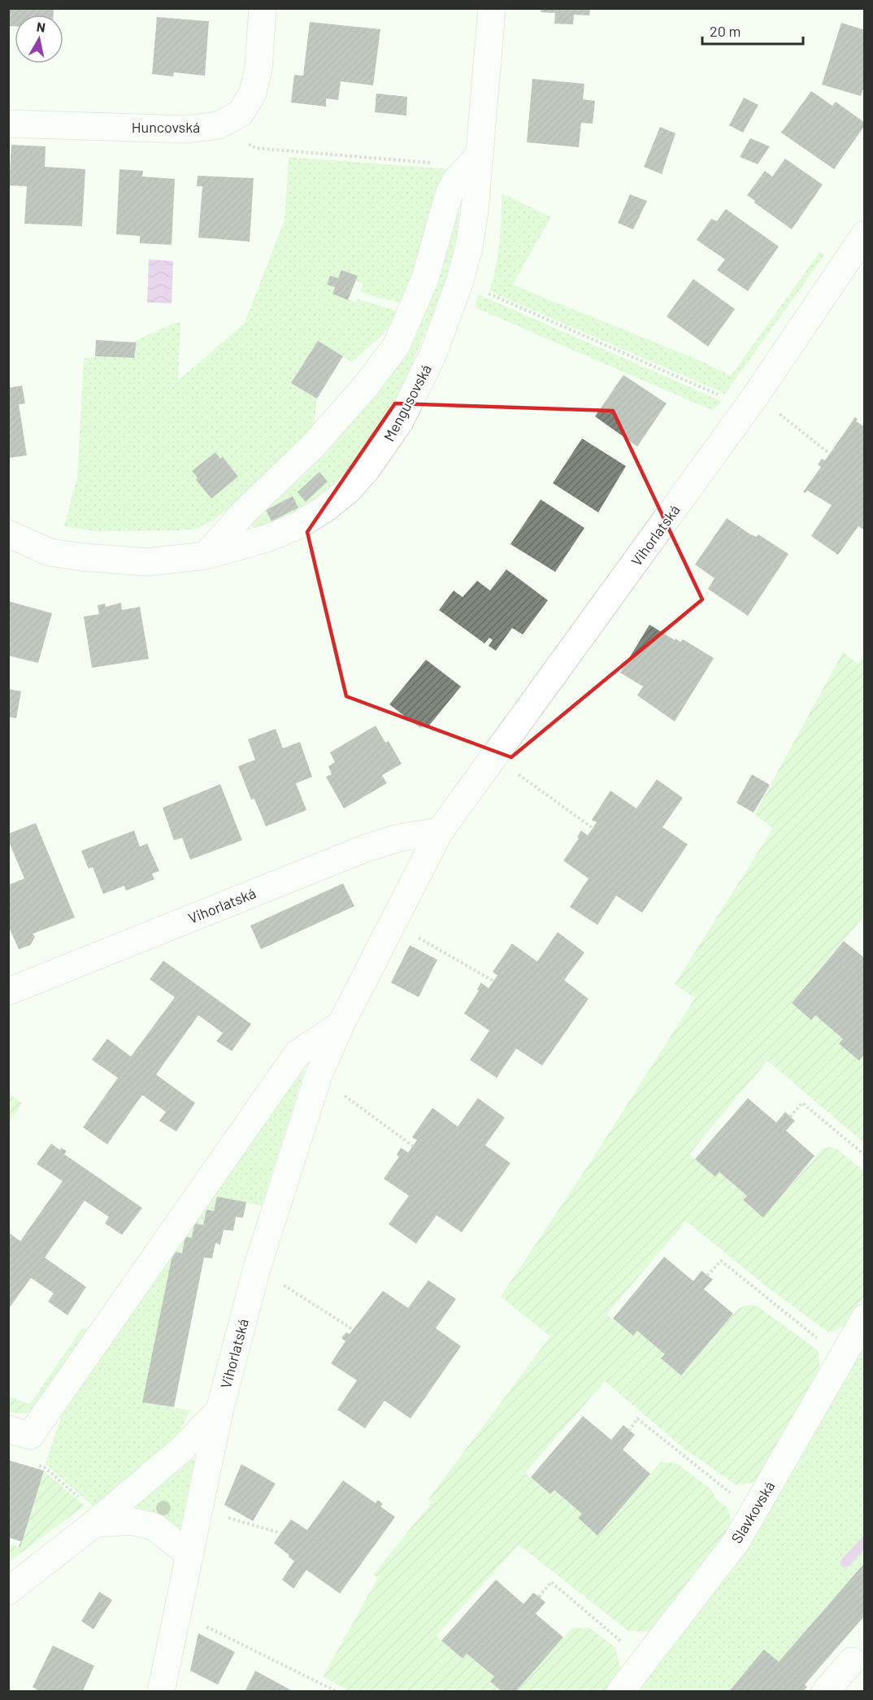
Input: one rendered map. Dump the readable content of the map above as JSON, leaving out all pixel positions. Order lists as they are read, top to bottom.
{
  "streets": {
    "street": [
      "Huncovská",
      "Mengusovská",
      "Vihorlatská",
      "Slavkovská"
    ]
  },
  "scale_bar": "20 m",
  "north": "top"
}
